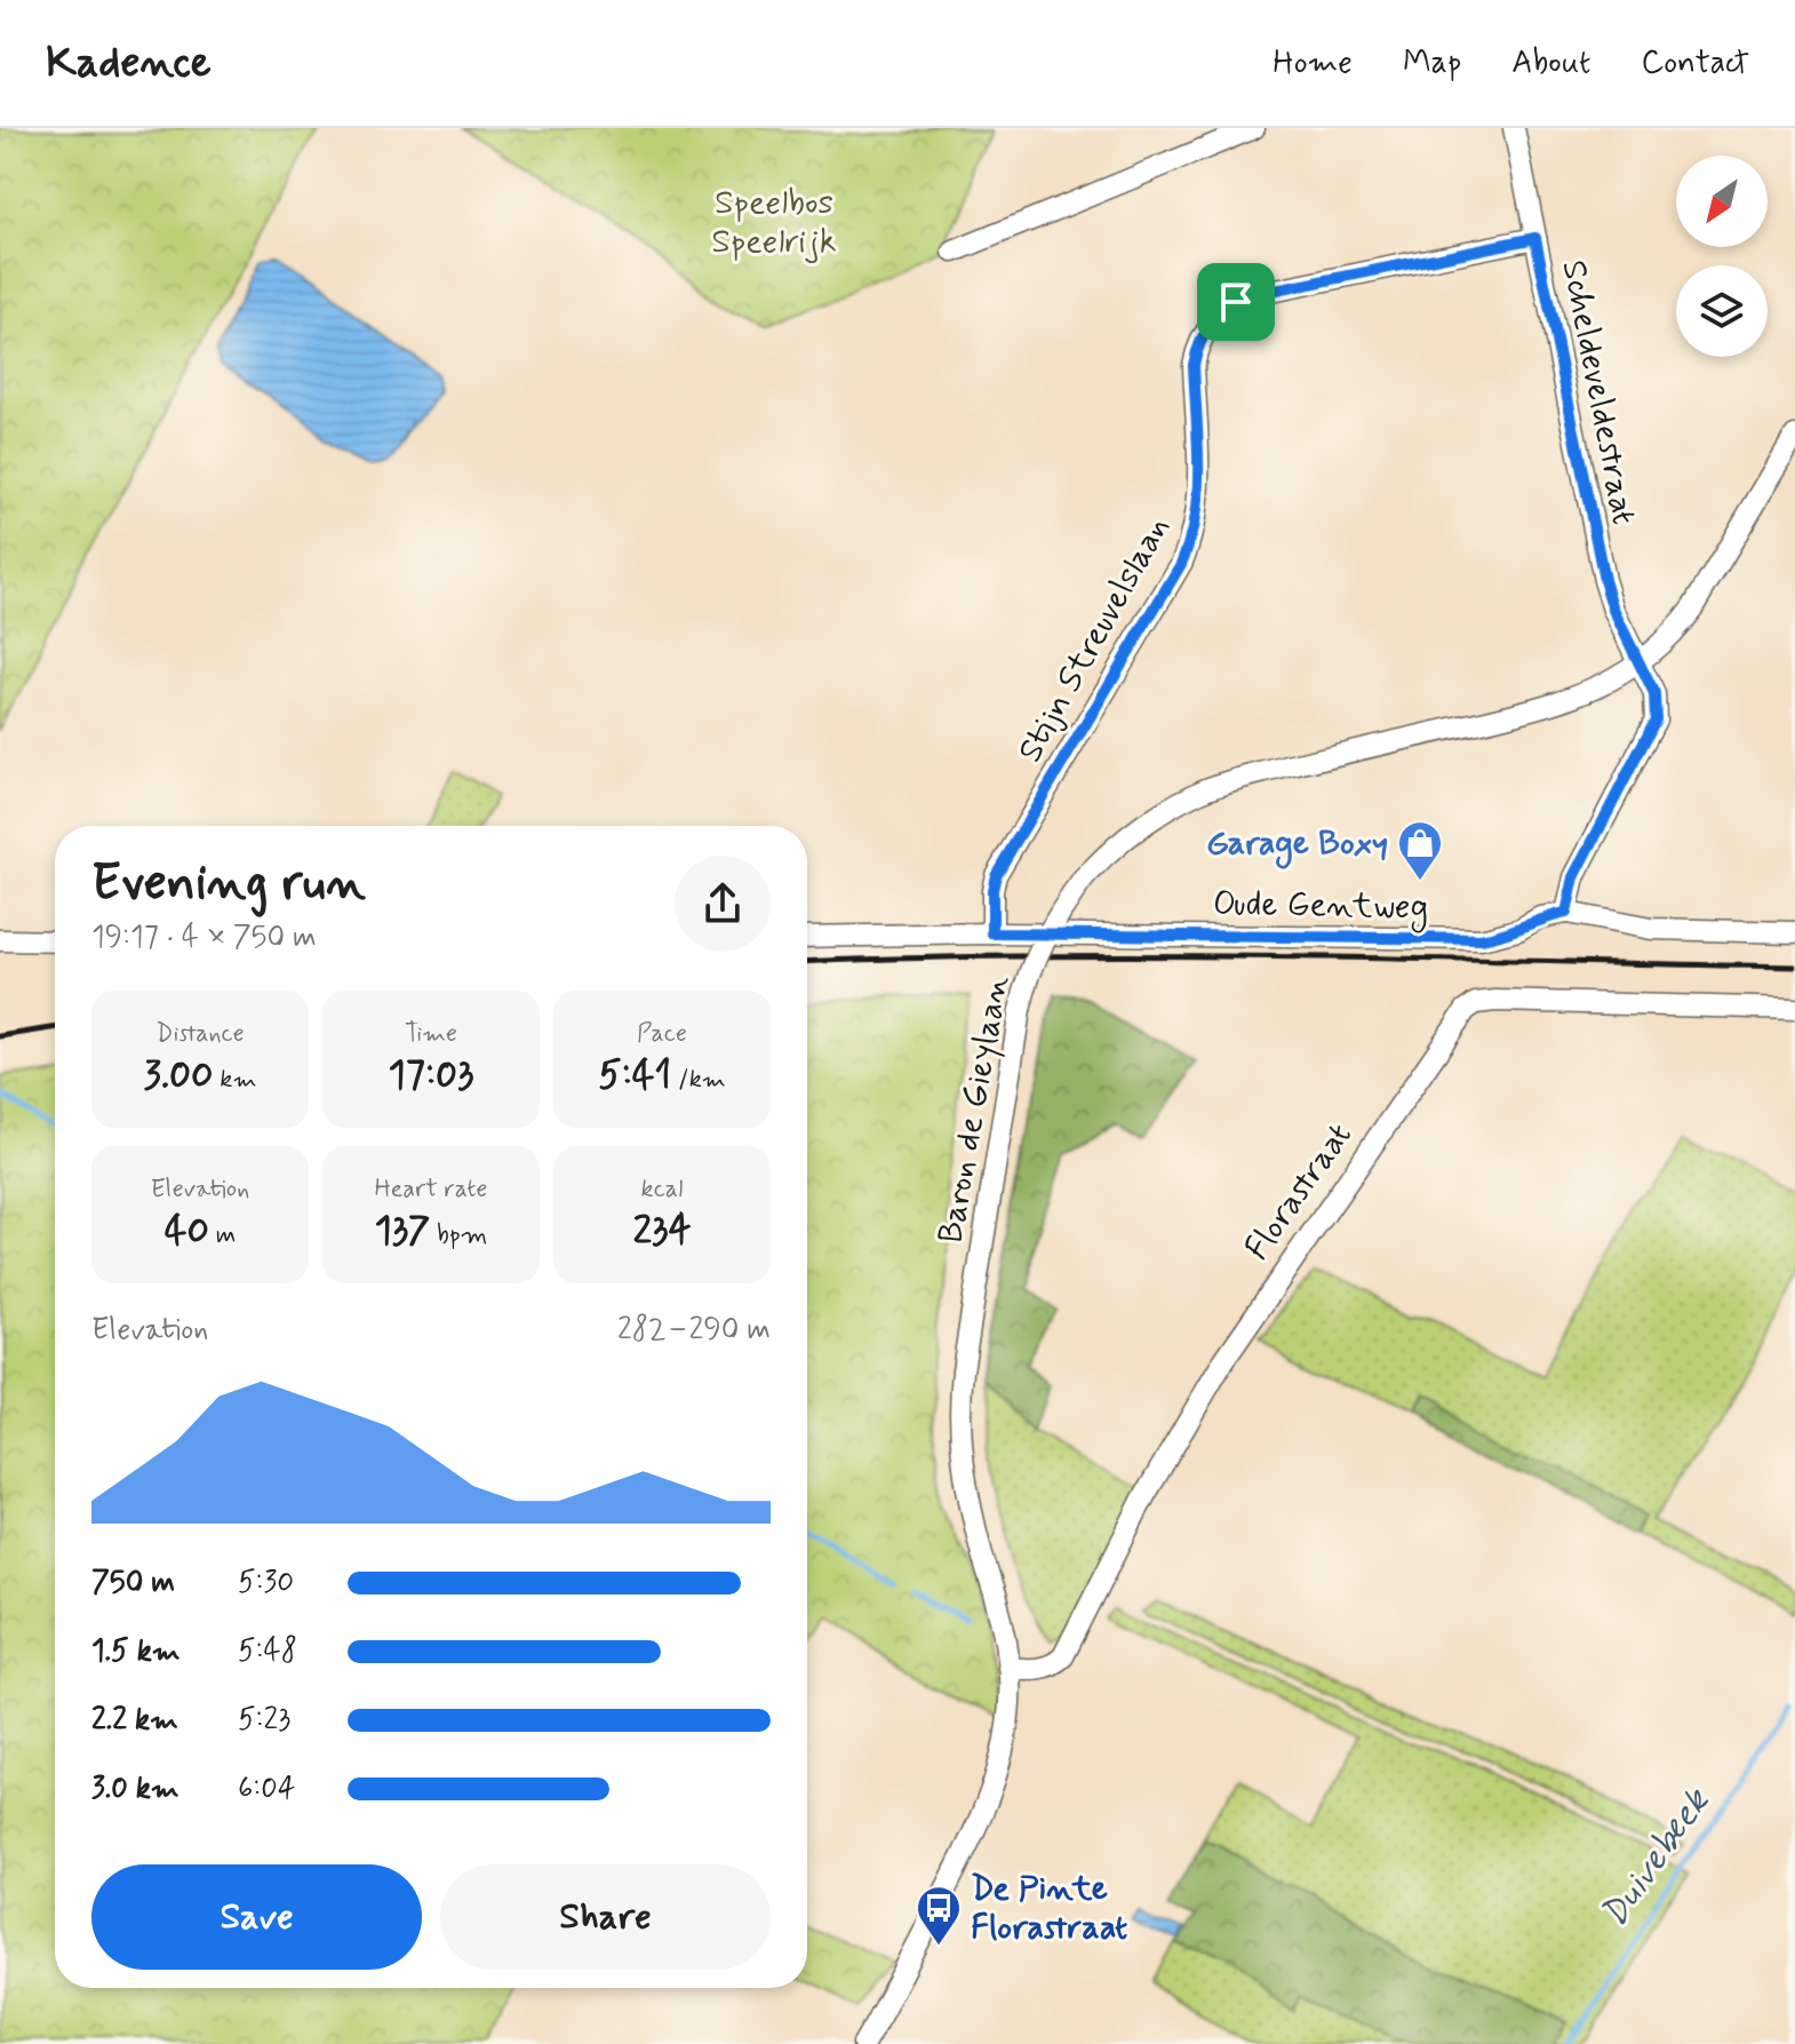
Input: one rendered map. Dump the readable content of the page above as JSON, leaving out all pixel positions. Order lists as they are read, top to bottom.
{
  "streets": {
    "street": [
      "Scheldeveldestraat",
      "Stijn Streuvelslaan",
      "Oude Gentweg",
      "Baron de Gieylaan",
      "Florastraat"
    ]
  },
  "crossings": [
    ["Scheldeveldestraat", "Stijn Streuvelslaan"],
    ["Scheldeveldestraat", "Baron de Gieylaan"],
    ["Stijn Streuvelslaan", "Oude Gentweg"],
    ["Baron de Gieylaan", "Florastraat"]
  ],
  "water": ["Duivebeek"],
  "parks": ["Speelbos Speelrijk"],
  "places": {
    "shop": ["Garage Boxy"],
    "bus stop": ["De Pinte Florastraat"]
  },
  "north": "bottom left",
  "page": {
    "header": "Kadence",
    "nav": [
      "Home",
      "Map",
      "About",
      "Contact"
    ],
    "heading": ["Evening run", "19:17 · 4 × 750 m"],
    "stats": [
      ["Distance", "3.00 km"],
      ["Time", "17:03"],
      ["Pace", "5:41 /km"],
      ["Elevation", "40 m"],
      ["Heart rate", "137 bpm"],
      ["kcal", "234"]
    ],
    "chart": ["Elevation", "282–290 m"],
    "list": [
      {
        "name": "750 m",
        "note": "5:30"
      },
      {
        "name": "1.5 km",
        "note": "5:48"
      },
      {
        "name": "2.2 km",
        "note": "5:23"
      },
      {
        "name": "3.0 km",
        "note": "6:04"
      }
    ],
    "buttons": ["Save", "Share"]
  }
}
